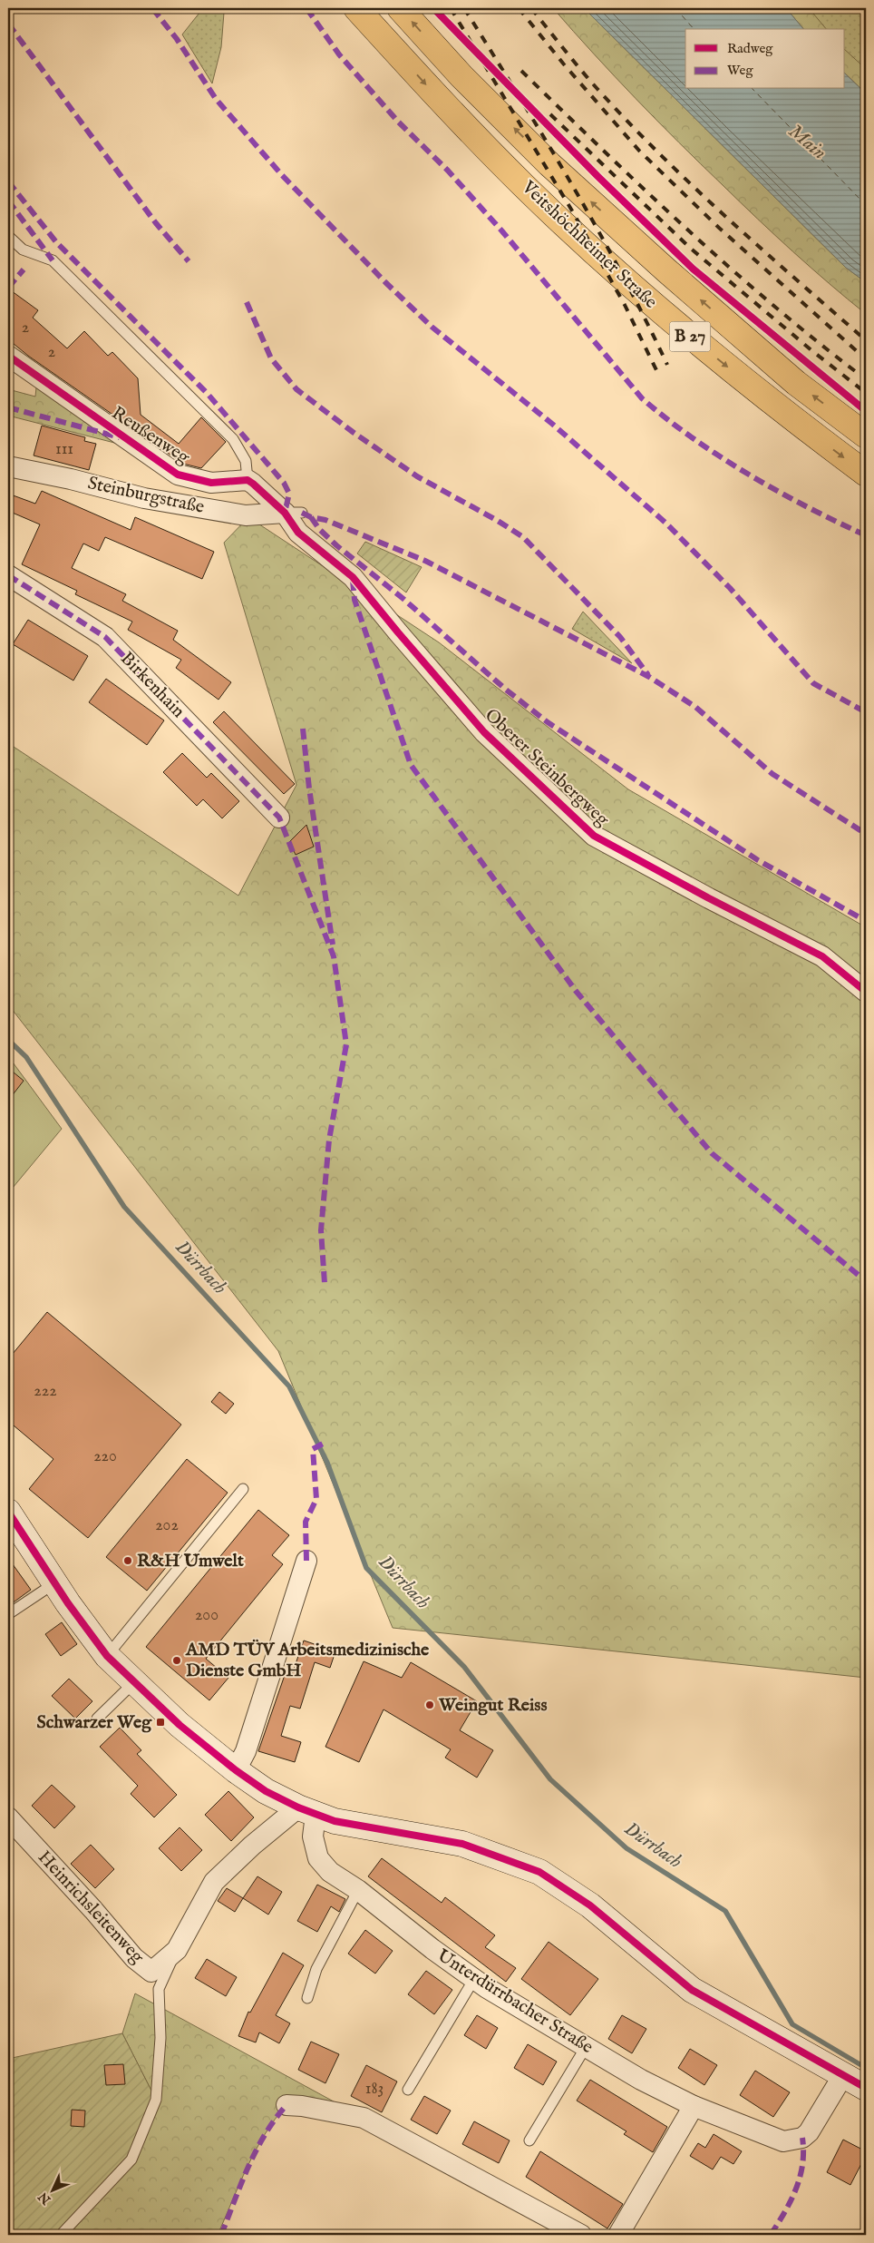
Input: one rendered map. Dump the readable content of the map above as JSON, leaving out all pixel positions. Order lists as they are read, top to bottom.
{
  "streets": {
    "highway": ["Veitshöchheimer Straße", "B 27"],
    "street": [
      "Reußenweg",
      "Steinburgstraße",
      "Birkenhain",
      "Oberer Steinbergweg",
      "Heinrichsleitenweg",
      "Unterdürrbacher Straße"
    ]
  },
  "crossings": [
    ["Steinburgstraße", "Oberer Steinbergweg"],
    ["Heinrichsleitenweg", "Unterdürrbacher Straße"]
  ],
  "water": ["Main", "Dürrbach"],
  "places": {
    "other": ["R&H Umwelt", "AMD TÜV Arbeitsmedizinische Dienste GmbH", "Weingut Reiss"],
    "transit": ["Schwarzer Weg"]
  },
  "house_numbers": [
    "2",
    "2",
    "111",
    "222",
    "220",
    "202",
    "200",
    "183"
  ],
  "legend": ["Radweg", "Weg"],
  "north": "bottom left"
}
